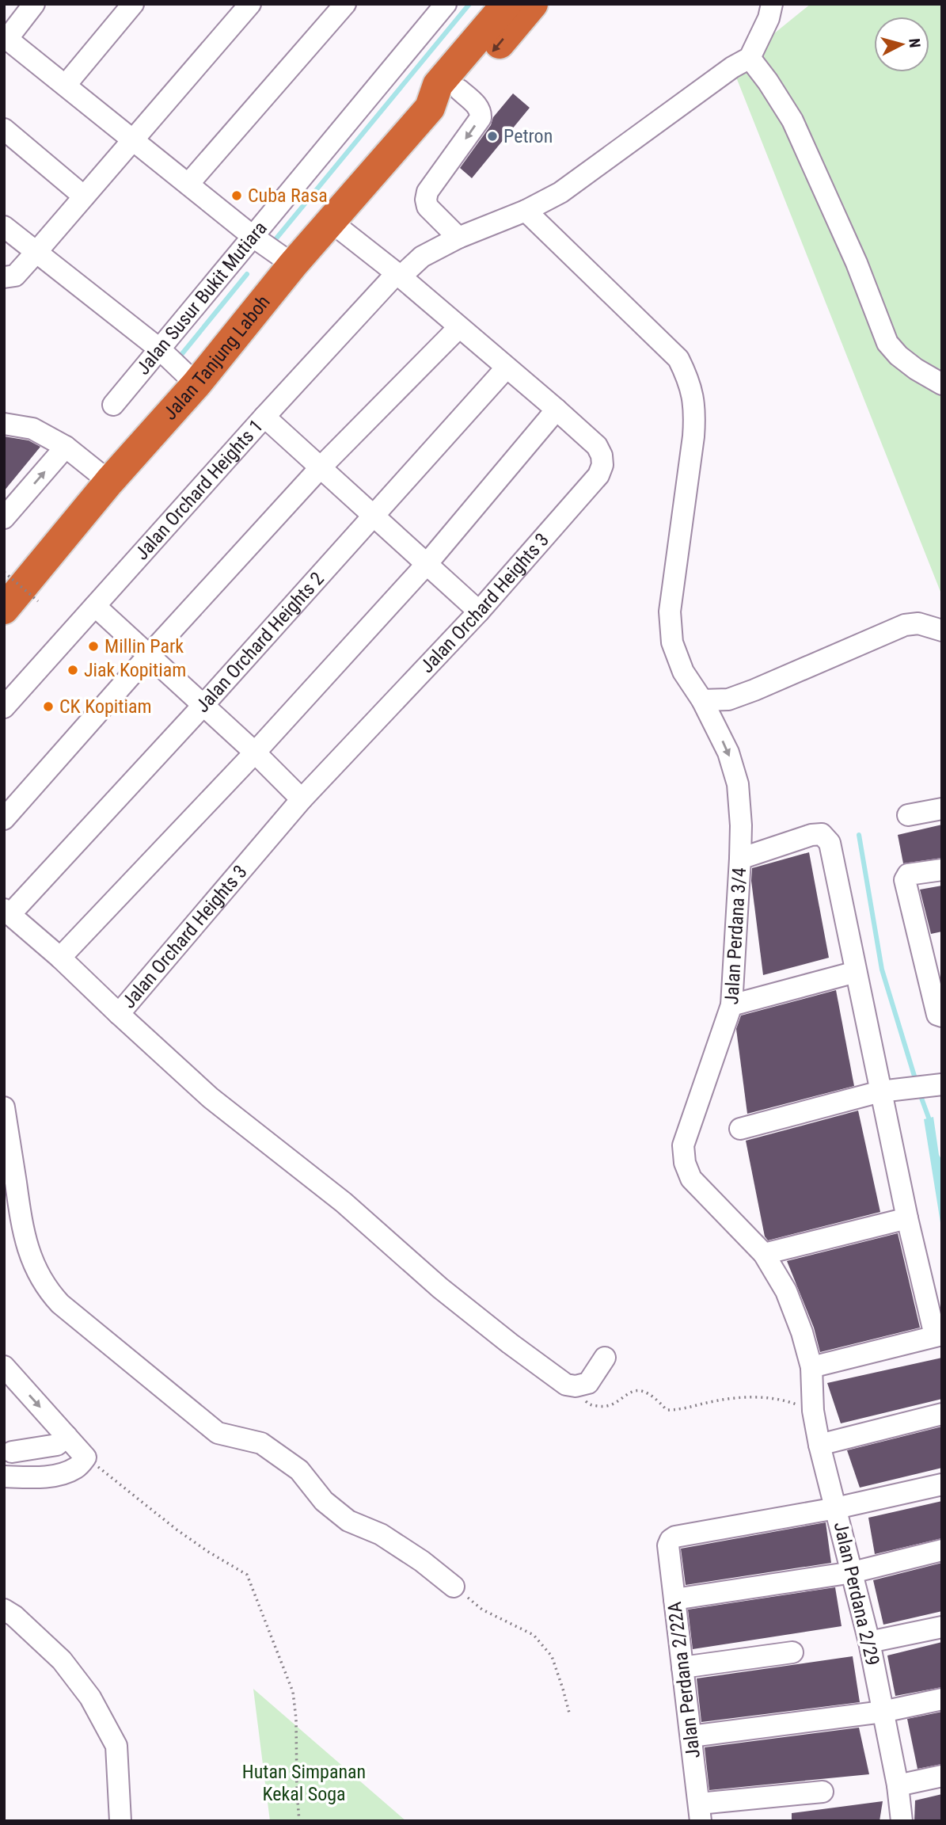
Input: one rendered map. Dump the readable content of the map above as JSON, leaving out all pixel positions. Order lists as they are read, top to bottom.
{
  "streets": {
    "highway": ["Jalan Tanjung Laboh"],
    "street": [
      "Jalan Susur Bukit Mutiara",
      "Jalan Orchard Heights 1",
      "Jalan Orchard Heights 3",
      "Jalan Orchard Heights 2",
      "Jalan Perdana 3/4",
      "Jalan Perdana 2/29",
      "Jalan Perdana 2/22A"
    ]
  },
  "crossings": [
    ["Jalan Susur Bukit Mutiara", "Jalan Tanjung Laboh"],
    ["Jalan Tanjung Laboh", "Jalan Orchard Heights 3"],
    ["Jalan Orchard Heights 1", "Jalan Orchard Heights 3"],
    ["Jalan Orchard Heights 3", "Jalan Orchard Heights 2"],
    ["Jalan Perdana 3/4", "Jalan Perdana 2/29"],
    ["Jalan Perdana 2/29", "Jalan Perdana 2/22A"]
  ],
  "parks": ["Hutan Simpanan Kekal Soga"],
  "places": [
    "Petron",
    "Cuba Rasa",
    "Millin Park",
    "Jiak Kopitiam",
    "CK Kopitiam"
  ],
  "north": "right"
}
